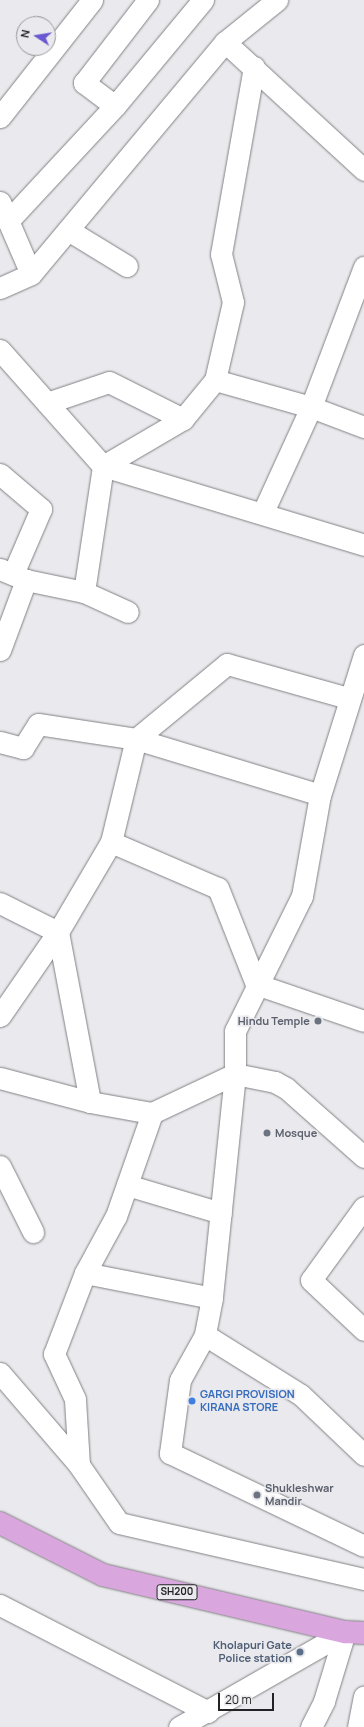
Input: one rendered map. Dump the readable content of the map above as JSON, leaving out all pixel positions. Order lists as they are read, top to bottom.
{
  "streets": {
    "main road": ["SH200"]
  },
  "places": [
    "Hindu Temple",
    "Mosque",
    "GARGI PROVISION KIRANA STORE",
    "Shukleshwar Mandir",
    "Kholapuri Gate Police station"
  ],
  "scale_bar": "20 m",
  "north": "left"
}
